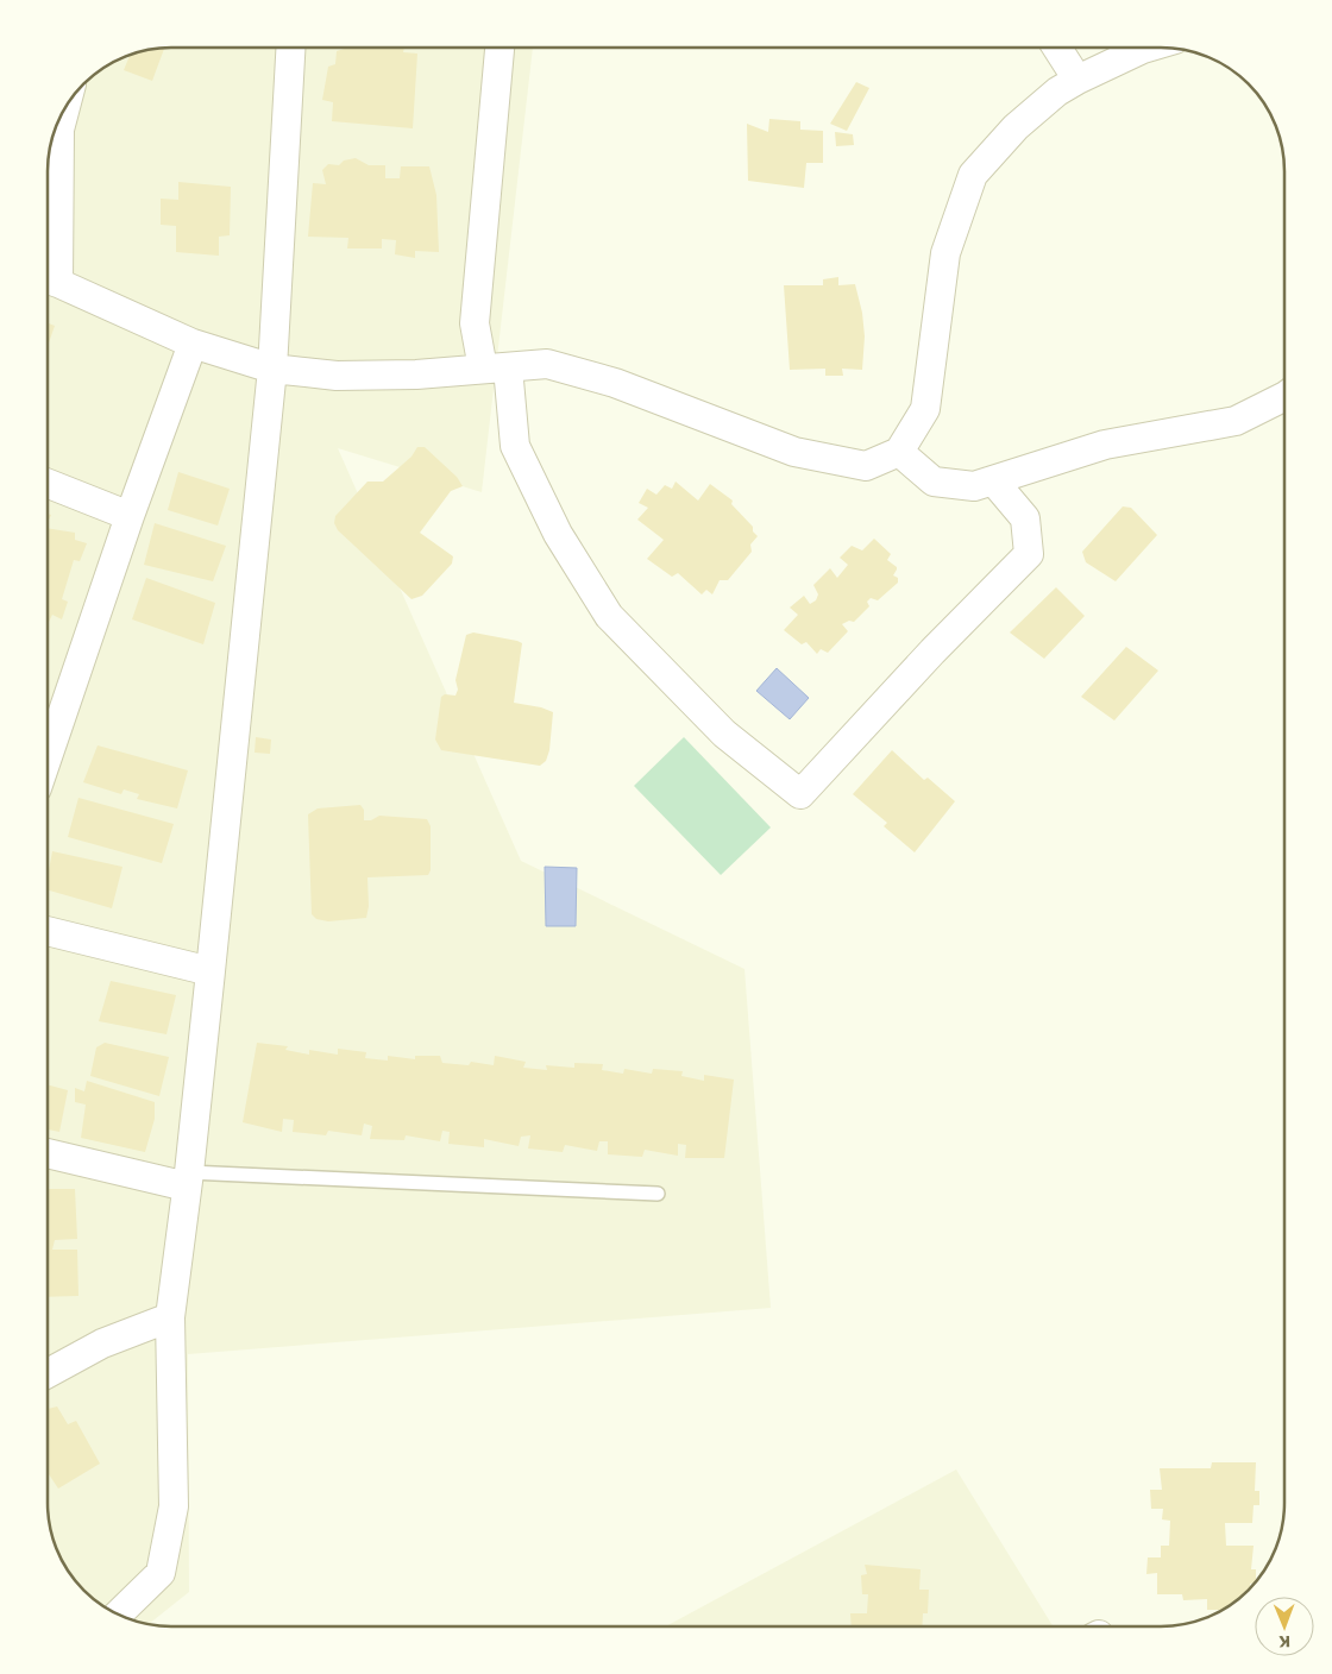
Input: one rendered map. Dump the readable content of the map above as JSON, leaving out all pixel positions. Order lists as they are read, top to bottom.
{
  "north": "bottom"
}
